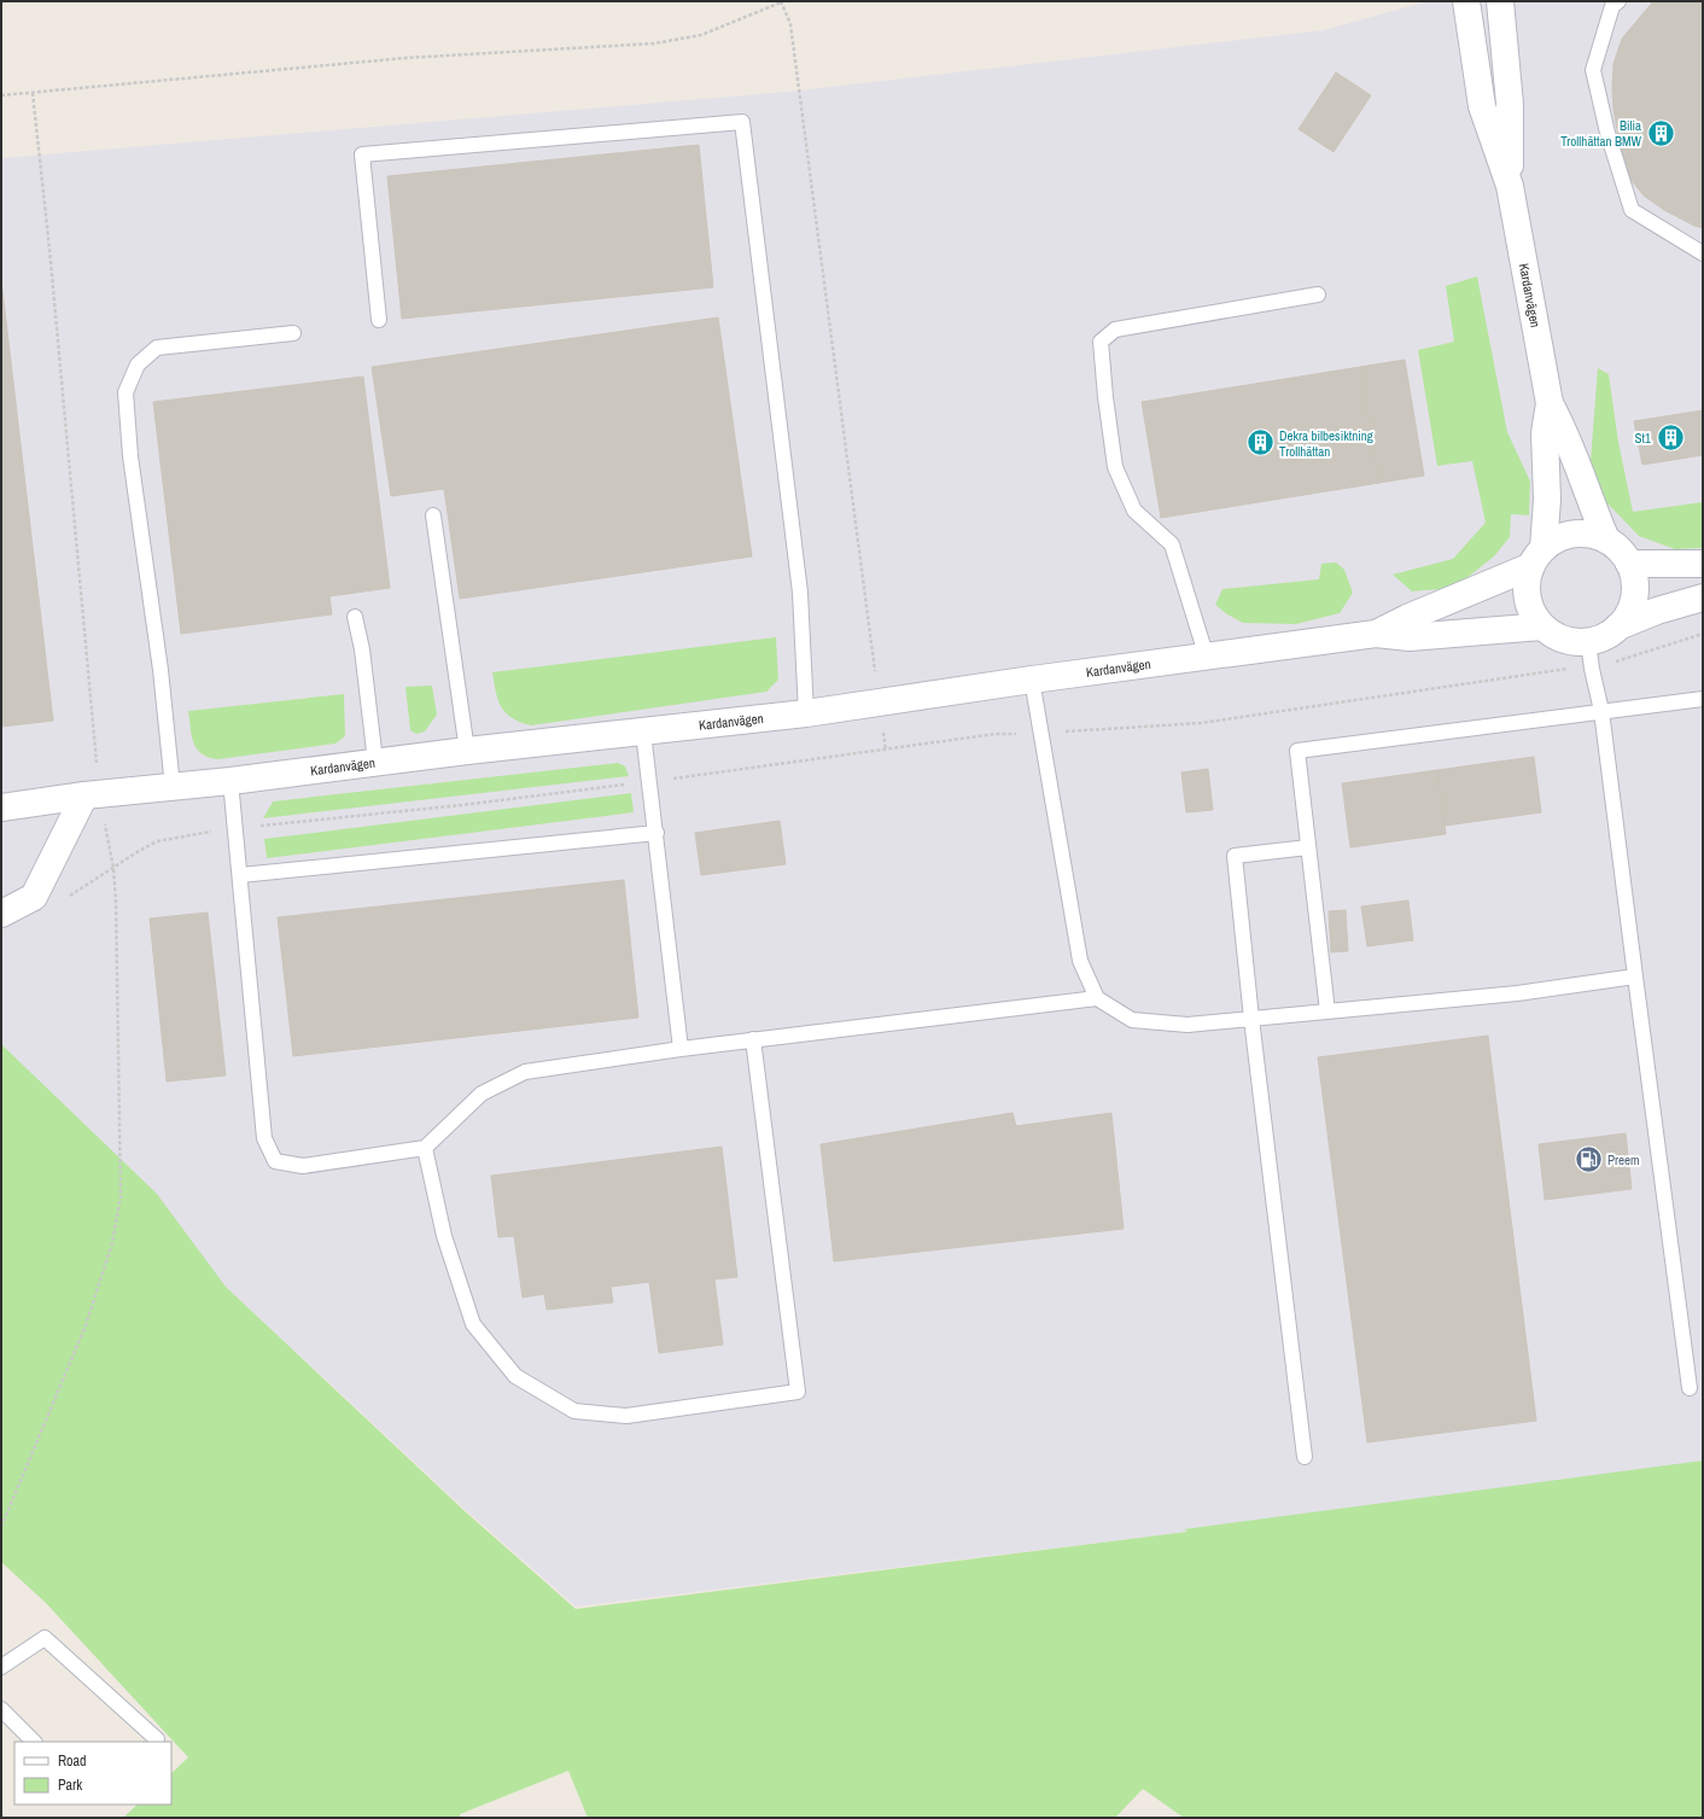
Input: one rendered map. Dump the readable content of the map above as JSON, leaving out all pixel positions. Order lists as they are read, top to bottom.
{
  "streets": {
    "street": ["Kardanvägen"]
  },
  "places": {
    "building": ["Bilia Trollhättan BMW", "St1", "Dekra bilbesiktning Trollhättan"],
    "fuel station": ["Preem"]
  },
  "legend": ["Road", "Park"]
}
